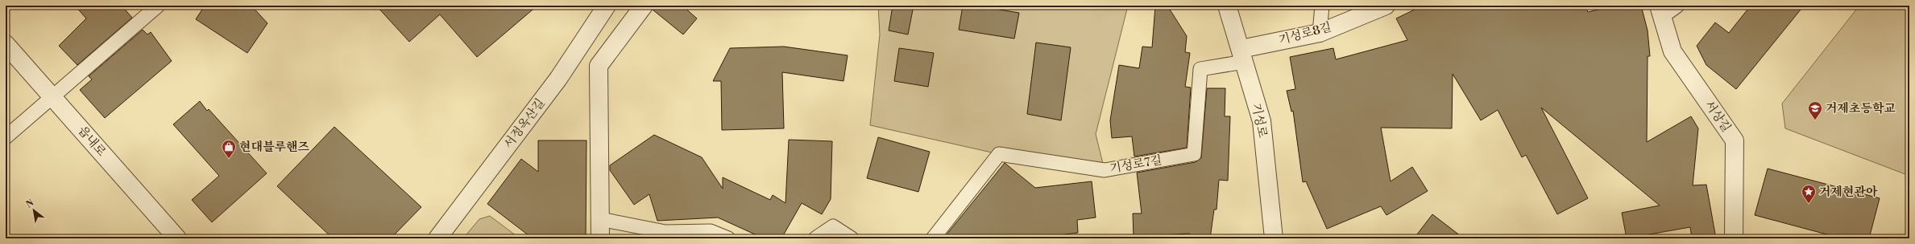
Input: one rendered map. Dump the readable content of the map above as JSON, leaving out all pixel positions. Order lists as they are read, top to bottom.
{
  "streets": {
    "street": [
      "기성로8길",
      "서상길",
      "기성로",
      "서정옥산길",
      "읍내로"
    ],
    "lane": ["기성로7길"]
  },
  "crossings": [
    ["기성로8길", "기성로"],
    ["기성로8길", "기성로7길"],
    ["기성로", "기성로7길"]
  ],
  "places": {
    "school or university": ["거제초등학교"],
    "shop": ["현대블루핸즈"],
    "place": ["거제현관아"]
  },
  "north": "top left"
}
